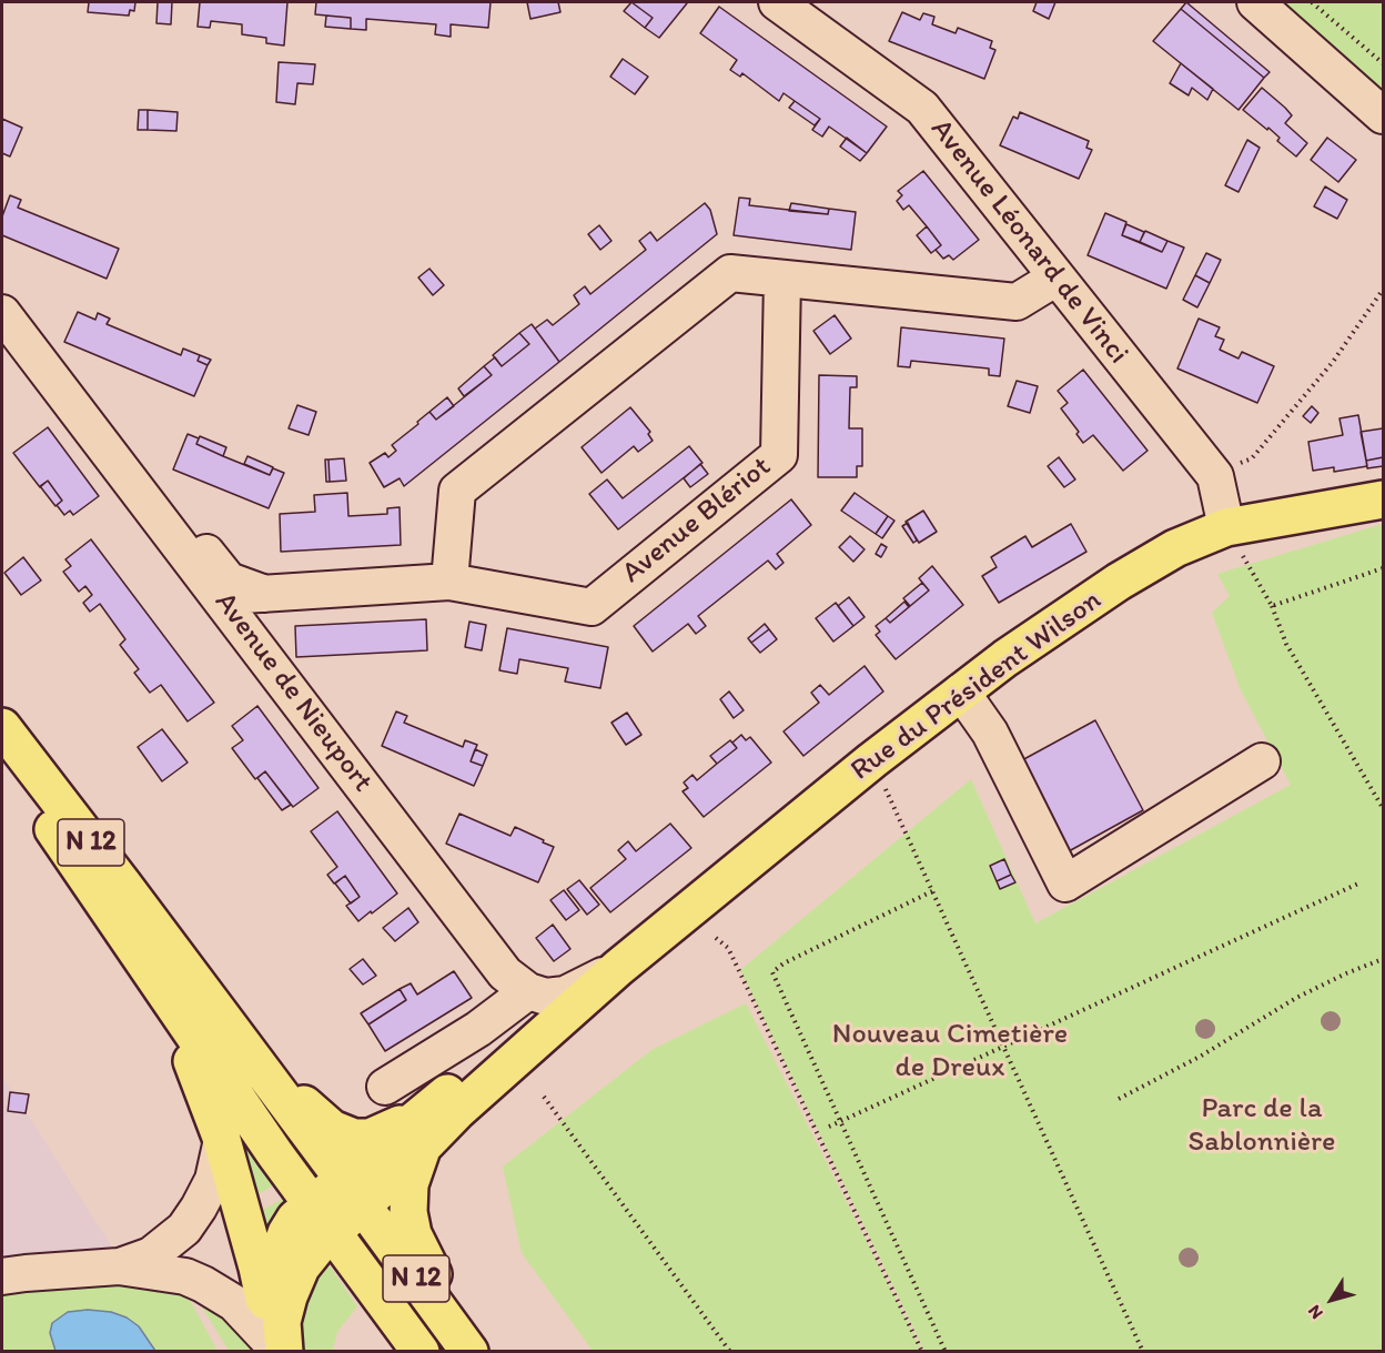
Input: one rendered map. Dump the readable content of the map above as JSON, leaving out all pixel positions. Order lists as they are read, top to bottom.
{
  "streets": {
    "main road": ["Rue du Président Wilson", "N 12"],
    "street": ["Avenue Léonard de Vinci", "Avenue Blériot", "Avenue de Nieuport"]
  },
  "crossings": [
    ["Avenue Léonard de Vinci", "Rue du Président Wilson"],
    ["Avenue Blériot", "Avenue de Nieuport"]
  ],
  "parks": ["Nouveau Cimetière de Dreux", "Parc de la Sablonnière"],
  "north": "bottom left"
}
